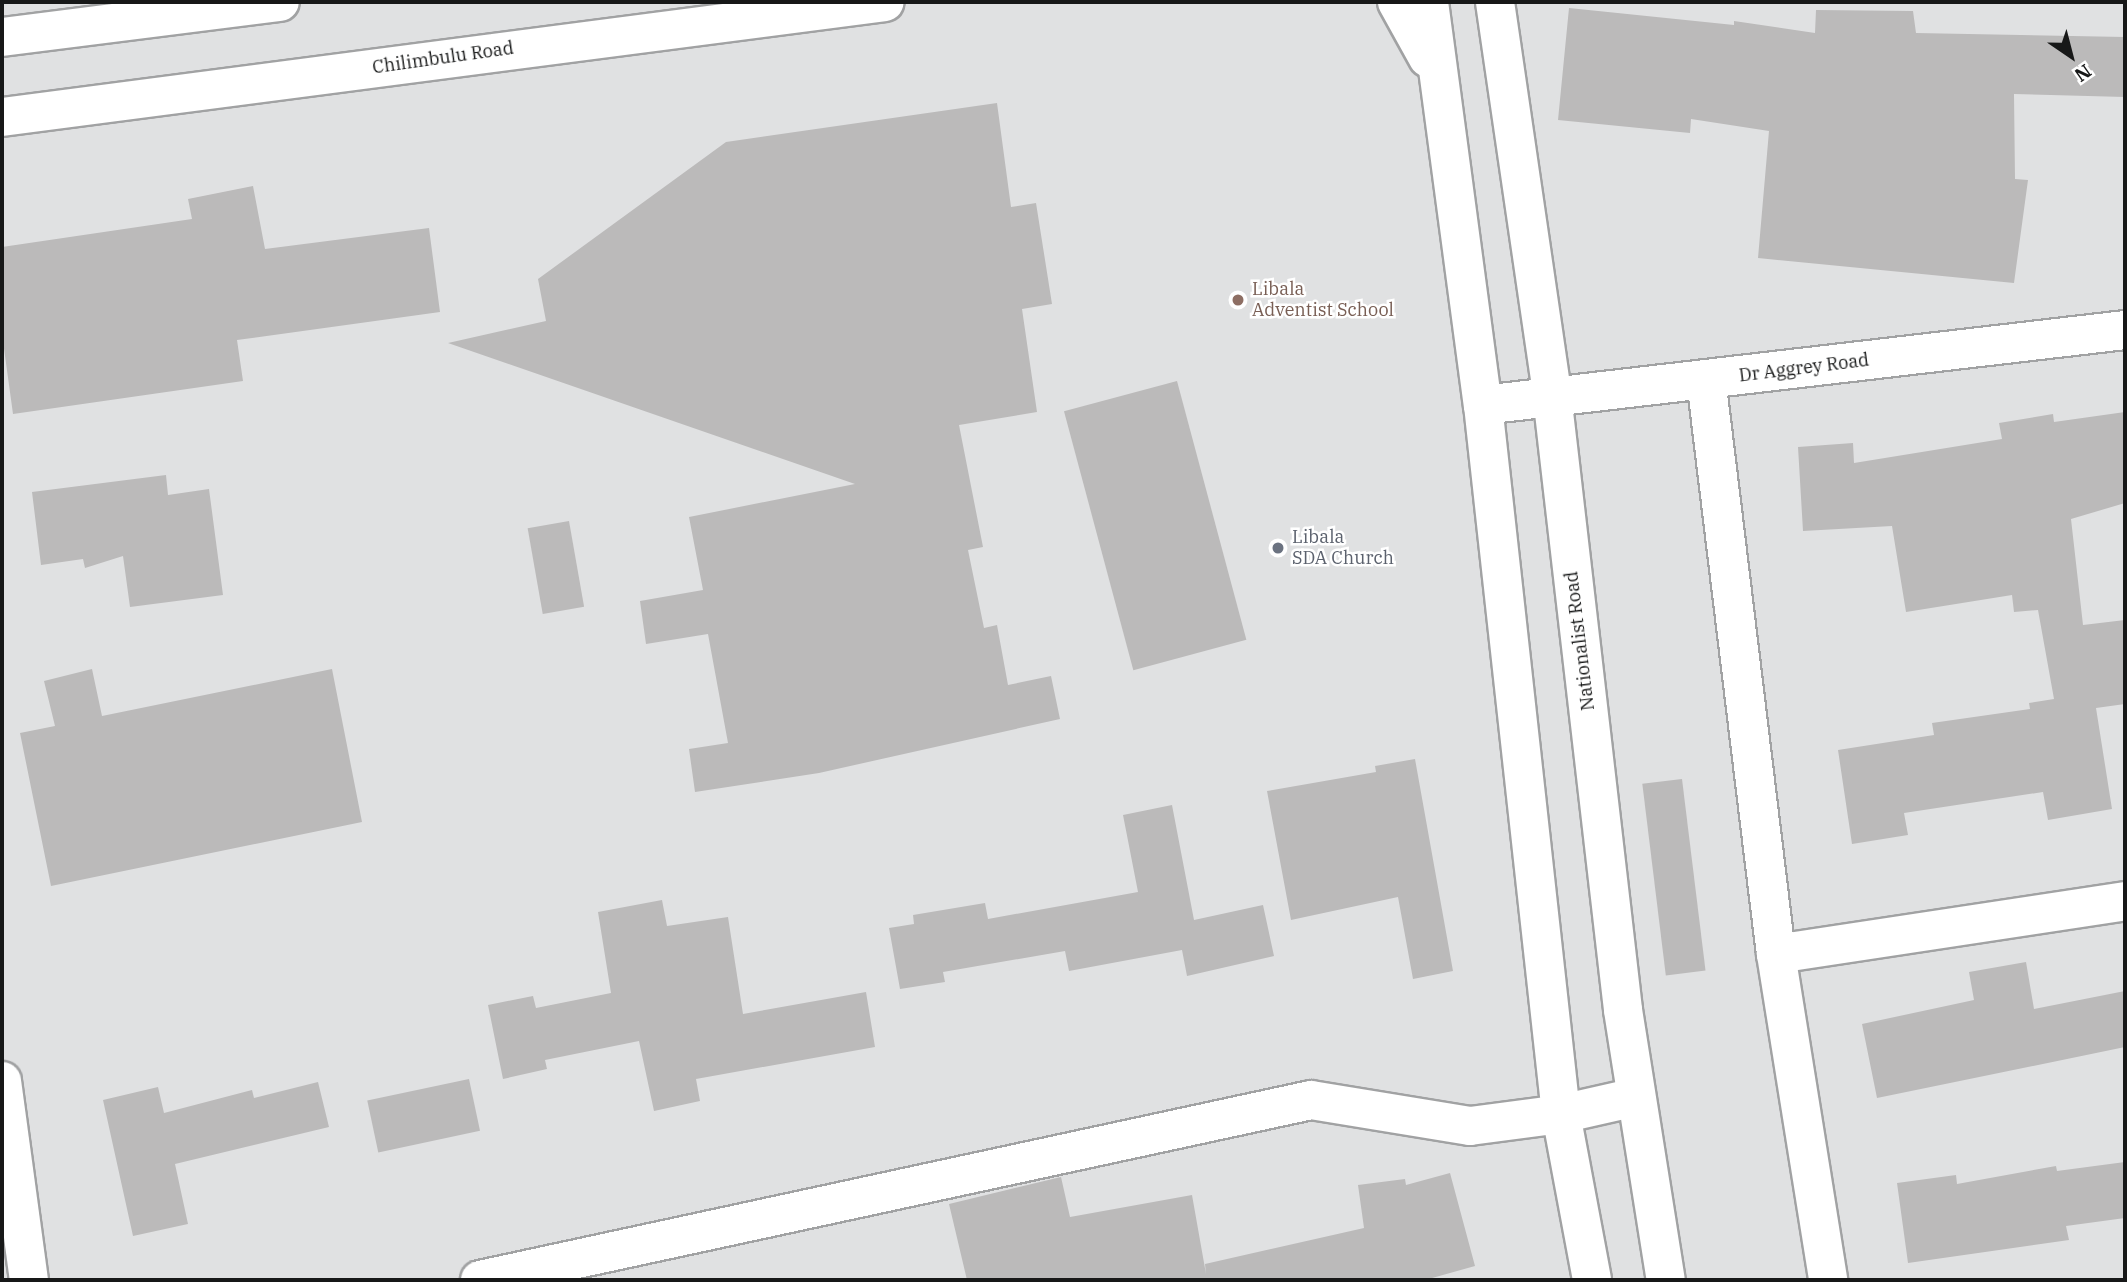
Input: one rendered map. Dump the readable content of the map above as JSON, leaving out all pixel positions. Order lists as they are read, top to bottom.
{
  "streets": {
    "main road": ["Chilimbulu Road", "Dr Aggrey Road", "Nationalist Road"]
  },
  "crossings": [
    ["Dr Aggrey Road", "Nationalist Road"]
  ],
  "places": ["Libala Adventist School", "Libala SDA Church"],
  "north": "bottom right"
}
